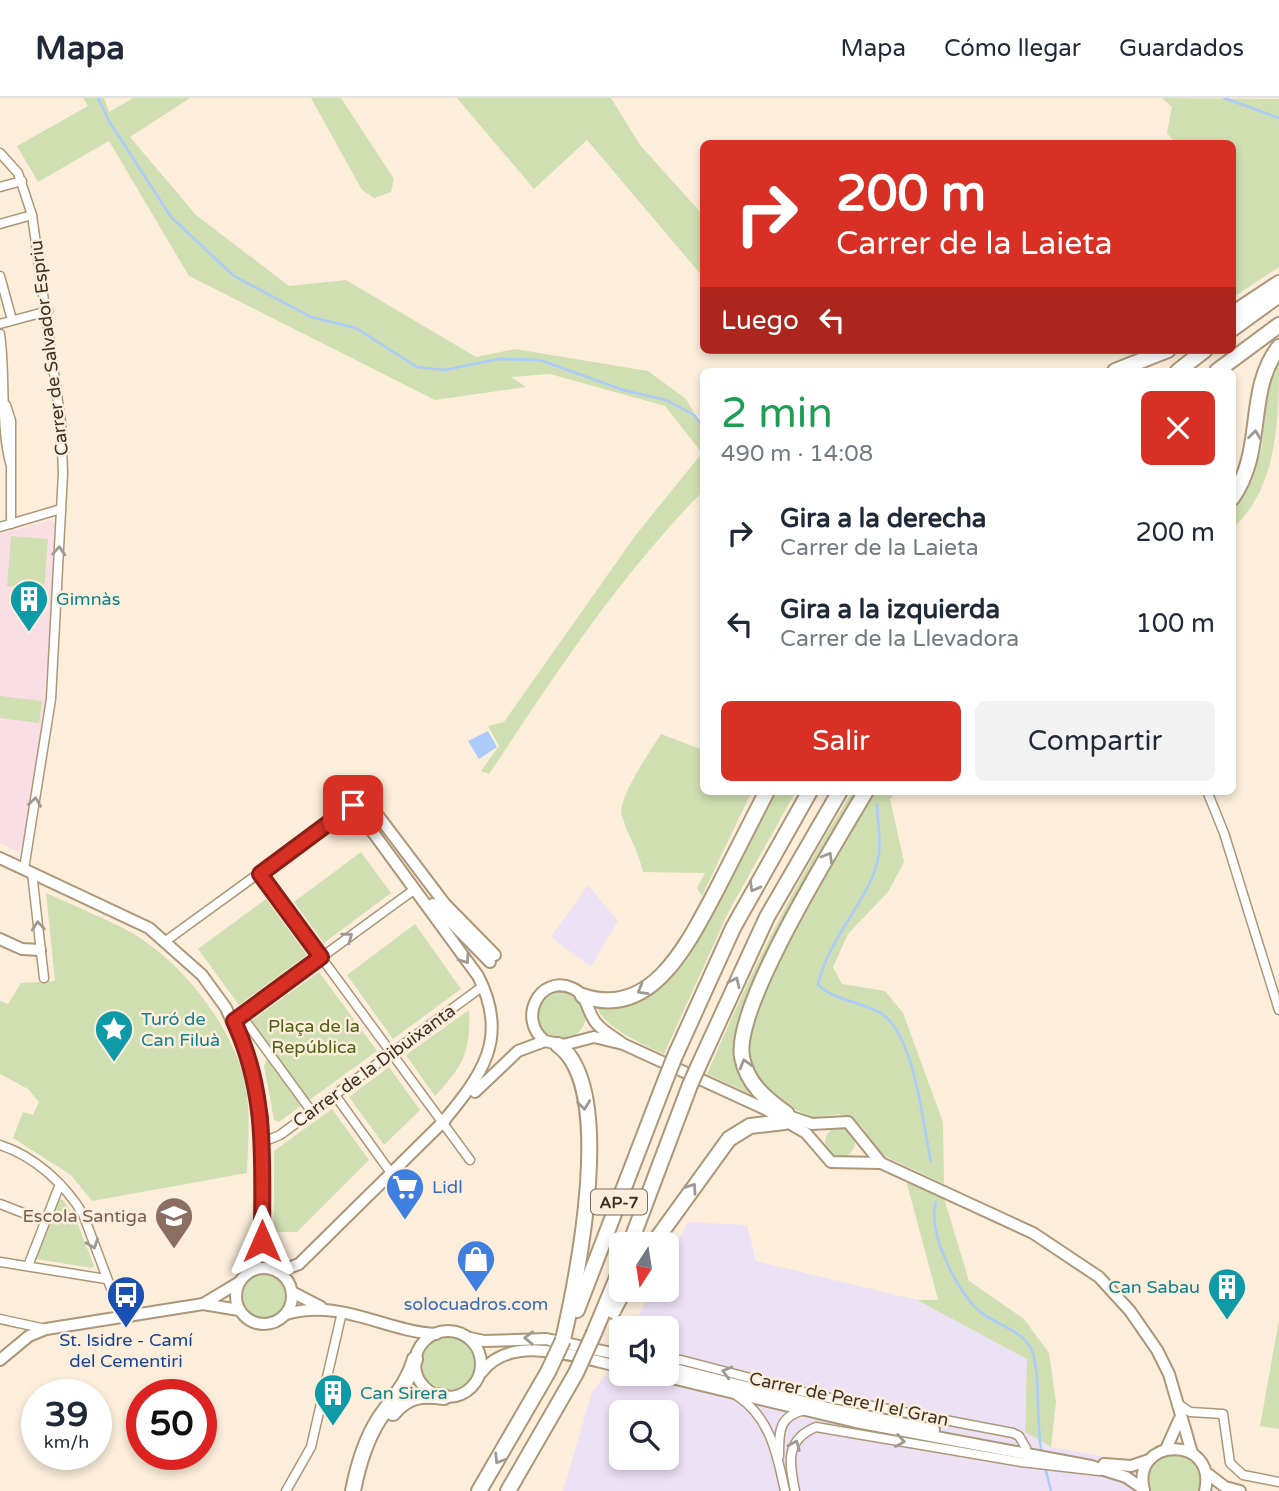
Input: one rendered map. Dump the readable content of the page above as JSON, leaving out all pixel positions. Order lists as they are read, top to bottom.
{
  "streets": {
    "highway": ["AP-7"],
    "street": ["Carrer de Salvador Espriu", "Carrer de la Dibuixanta"]
  },
  "one_way": ["Carrer de Salvador Espriu"],
  "parks": ["Plaça de la República"],
  "places": {
    "building": ["Gimnàs", "Can Sabau", "Can Sirera"],
    "place": ["Turó de Can Filuà"],
    "supermarket": ["Lidl"],
    "school or university": ["Escola Santiga"],
    "shop": ["solocuadros.com"],
    "bus stop": ["St. Isidre - Camí del Cementiri"]
  },
  "north": "bottom",
  "page": {
    "header": "Mapa",
    "nav": ["Mapa", "Cómo llegar", "Guardados"],
    "turn": ["200 m", "Carrer de la Laieta"],
    "then": "Luego",
    "heading": ["2 min", "490 m · 14:08"],
    "list": [
      {
        "name": "Gira a la derecha",
        "note": "Carrer de la Laieta",
        "value": "200 m"
      },
      {
        "name": "Gira a la izquierda",
        "note": "Carrer de la Llevadora",
        "value": "100 m"
      }
    ],
    "buttons": ["Salir", "Compartir"],
    "speed": "39 km/h",
    "limit": "50"
  }
}
